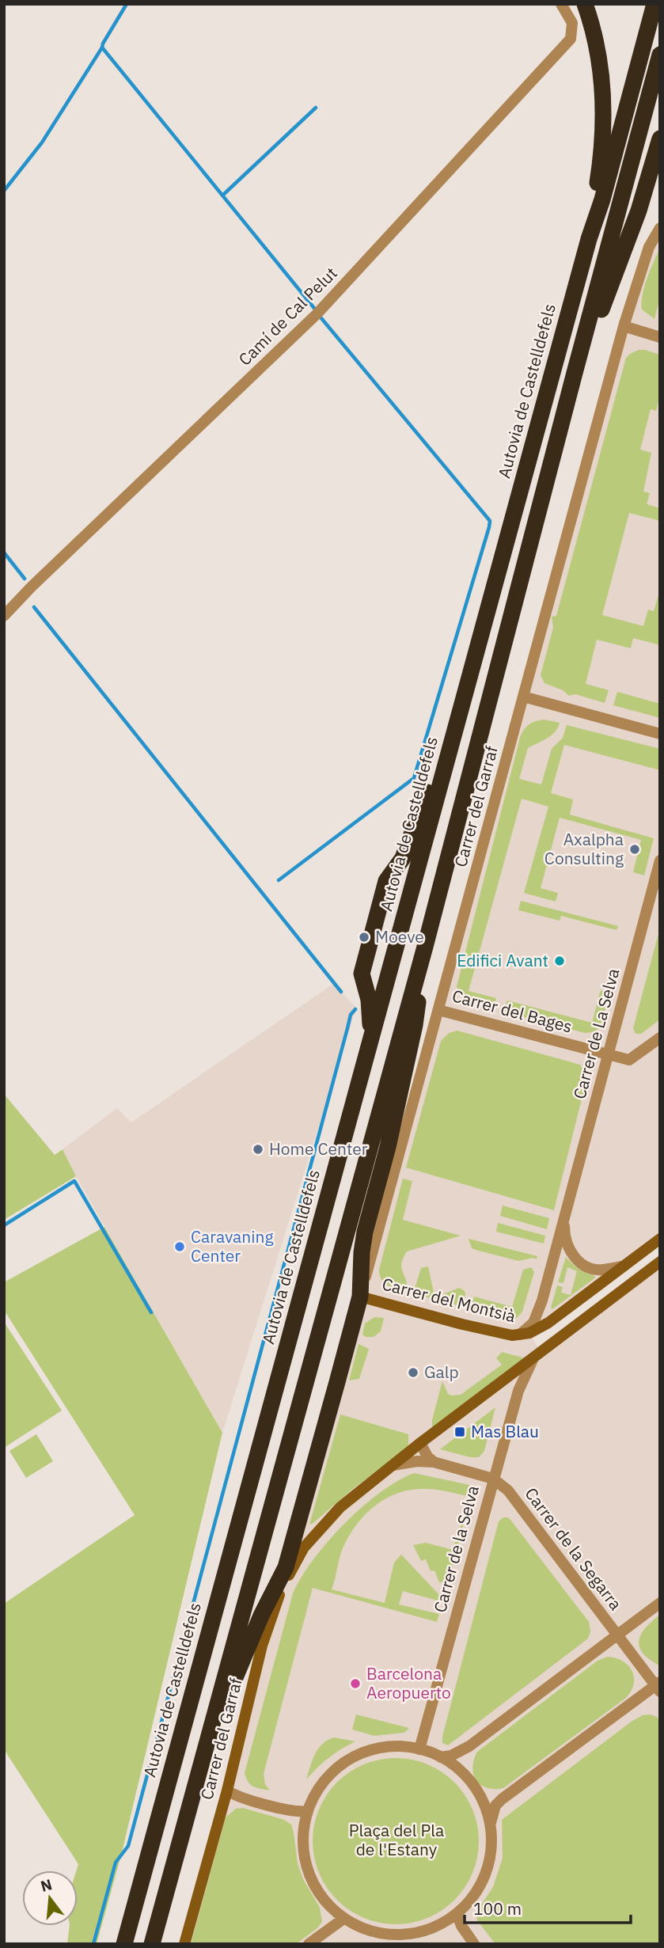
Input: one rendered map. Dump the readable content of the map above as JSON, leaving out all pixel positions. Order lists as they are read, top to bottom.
{
  "streets": {
    "highway": ["Autovia de Castelldefels"],
    "main road": ["Carrer del Garraf", "Carrer del Montsià"],
    "street": [
      "Camí de Cal Pelut",
      "Carrer del Bages",
      "Carrer de La Selva",
      "Carrer de la Selva",
      "Carrer de la Segarra"
    ]
  },
  "crossings": [
    ["Carrer del Garraf", "Carrer del Bages"],
    ["Carrer del Garraf", "Carrer del Montsià"],
    ["Carrer del Garraf", "Carrer de la Selva"],
    ["Carrer del Garraf", "Carrer de la Segarra"],
    ["Carrer del Bages", "Carrer de La Selva"],
    ["Carrer de La Selva", "Carrer del Montsià"],
    ["Carrer de la Selva", "Carrer de la Segarra"]
  ],
  "parks": ["Plaça del Pla de l'Estany"],
  "places": {
    "other": [
      "Axalpha Consulting",
      "Moeve",
      "Edifici Avant",
      "Home Center",
      "Caravaning Center",
      "Galp",
      "Barcelona Aeropuerto"
    ],
    "transit": ["Mas Blau"]
  },
  "scale_bar": "100 m",
  "north": "top"
}
